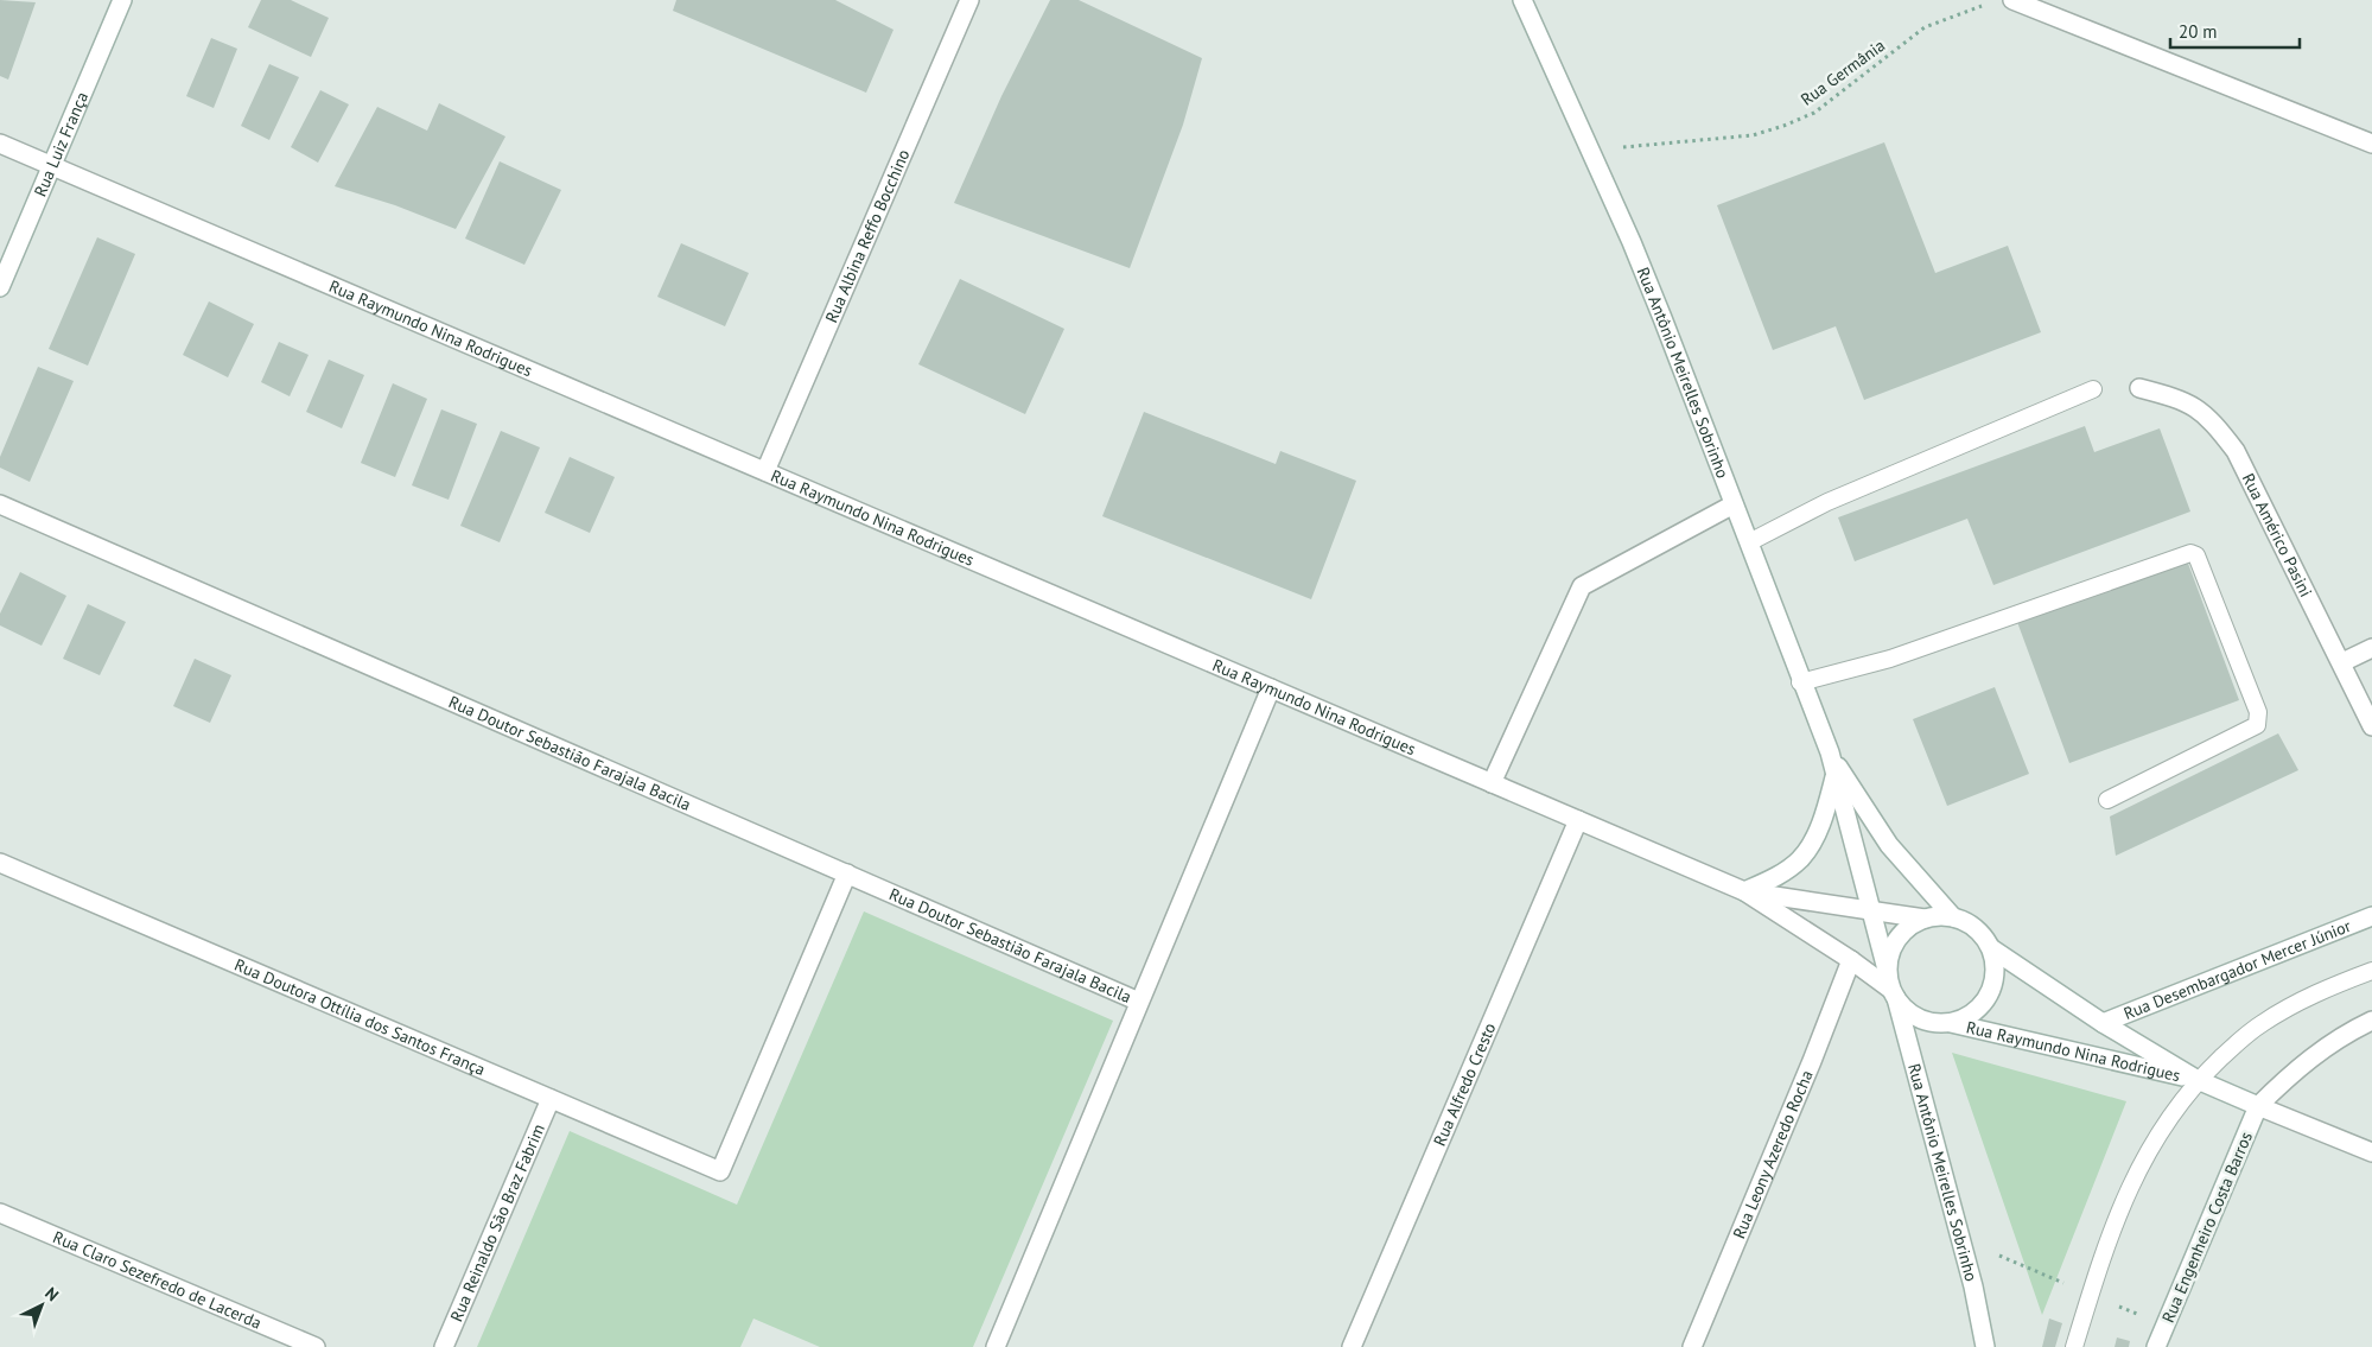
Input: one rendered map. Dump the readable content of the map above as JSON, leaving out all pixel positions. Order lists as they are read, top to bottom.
{
  "streets": {
    "street": [
      "Rua Luiz França",
      "Rua Albina Reffo Bocchino",
      "Rua Raymundo Nina Rodrigues",
      "Rua Antônio Meirelles Sobrinho",
      "Rua Américo Pasini",
      "Rua Doutor Sebastião Farajala Bacila",
      "Rua Desembargador Mercer Júnior",
      "Rua Doutora Ottília dos Santos França",
      "Rua Alfredo Cresto",
      "Rua Leony Azeredo Rocha",
      "Rua Reinaldo São Braz Fabrim",
      "Rua Engenheiro Costa Barros",
      "Rua Claro Sezefredo de Lacerda"
    ],
    "path": ["Rua Germânia"]
  },
  "crossings": [
    ["Rua Germânia", "Rua Antônio Meirelles Sobrinho"],
    ["Rua Luiz França", "Rua Raymundo Nina Rodrigues"],
    ["Rua Albina Reffo Bocchino", "Rua Raymundo Nina Rodrigues"],
    ["Rua Raymundo Nina Rodrigues", "Rua Antônio Meirelles Sobrinho"],
    ["Rua Raymundo Nina Rodrigues", "Rua Desembargador Mercer Júnior"],
    ["Rua Raymundo Nina Rodrigues", "Rua Alfredo Cresto"],
    ["Rua Raymundo Nina Rodrigues", "Rua Leony Azeredo Rocha"],
    ["Rua Raymundo Nina Rodrigues", "Rua Engenheiro Costa Barros"],
    ["Rua Doutor Sebastião Farajala Bacila", "Rua Doutora Ottília dos Santos França"],
    ["Rua Doutora Ottília dos Santos França", "Rua Reinaldo São Braz Fabrim"]
  ],
  "scale_bar": "20 m",
  "north": "top right"
}
